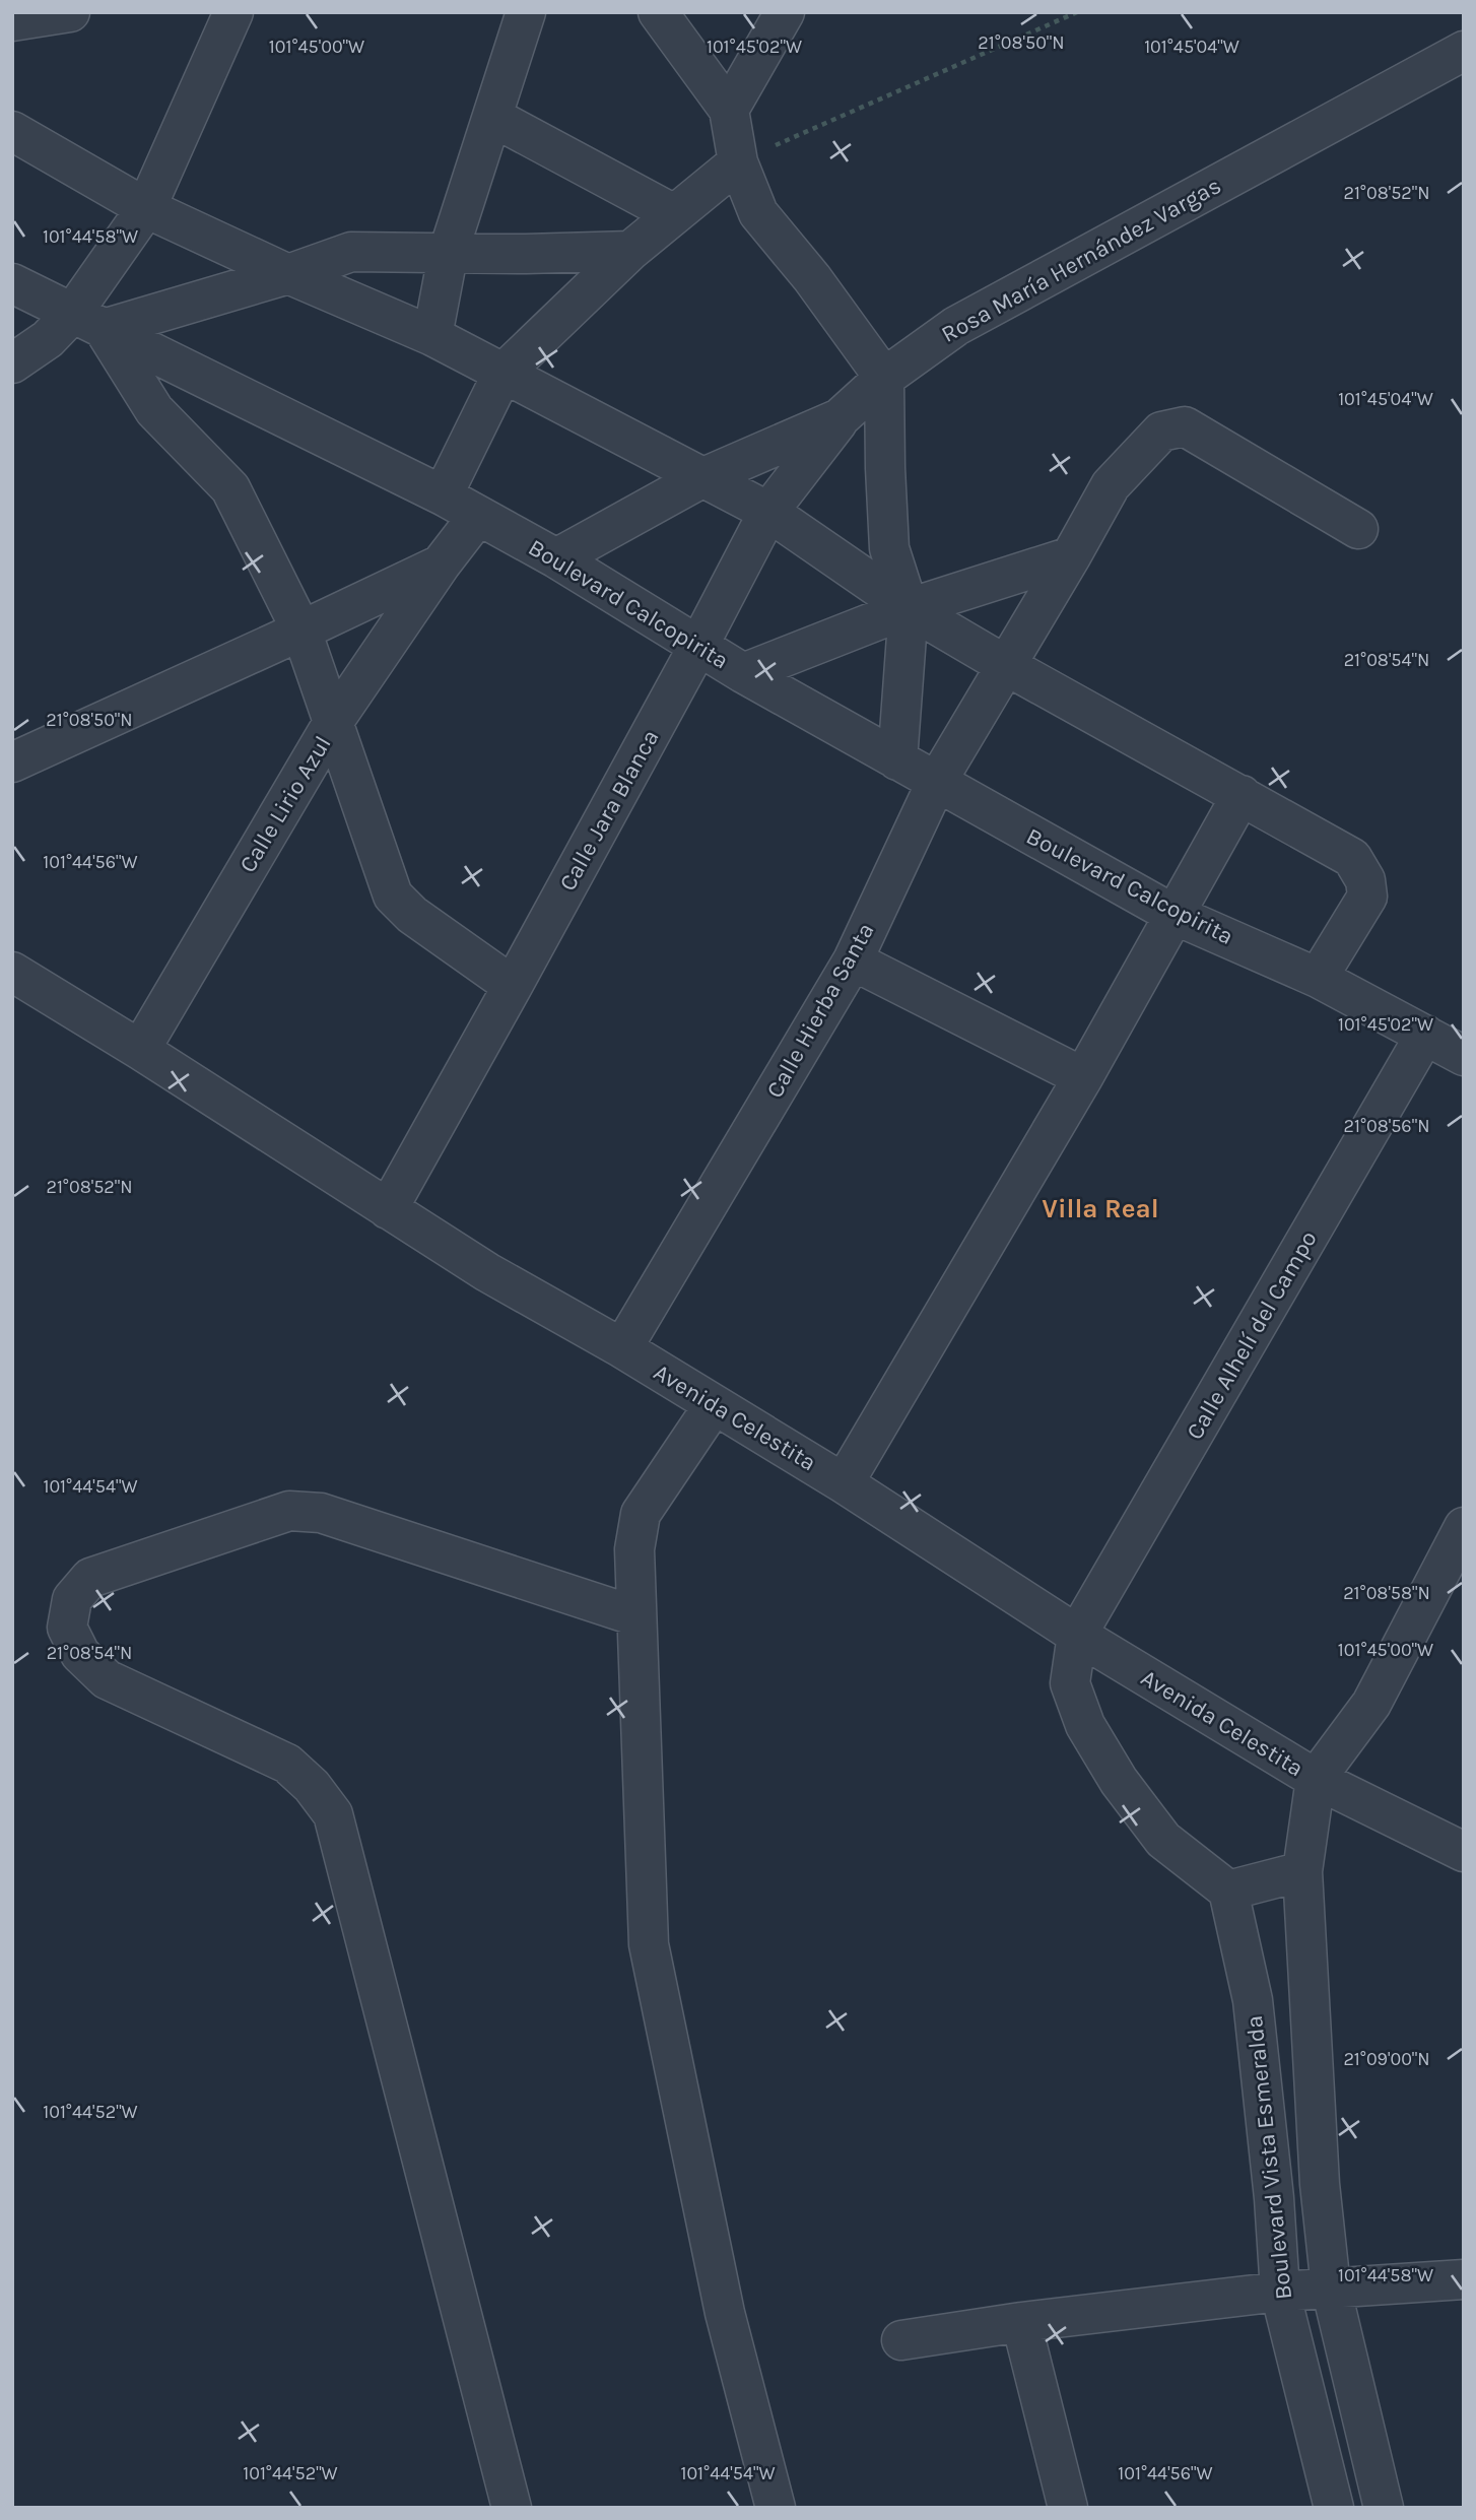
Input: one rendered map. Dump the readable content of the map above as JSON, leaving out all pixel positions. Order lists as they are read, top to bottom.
{
  "streets": {
    "street": [
      "Rosa María Hernández Vargas",
      "Boulevard Calcopirita",
      "Calle Lirio Azul",
      "Calle Jara Blanca",
      "Calle Hierba Santa",
      "Calle Alhelí del Campo",
      "Avenida Celestita",
      "Boulevard Vista Esmeralda"
    ]
  },
  "crossings": [
    ["Rosa María Hernández Vargas", "Boulevard Calcopirita"],
    ["Rosa María Hernández Vargas", "Calle Jara Blanca"],
    ["Boulevard Calcopirita", "Calle Jara Blanca"],
    ["Boulevard Calcopirita", "Calle Hierba Santa"],
    ["Boulevard Calcopirita", "Calle Alhelí del Campo"],
    ["Calle Lirio Azul", "Avenida Celestita"],
    ["Calle Jara Blanca", "Avenida Celestita"],
    ["Calle Hierba Santa", "Avenida Celestita"],
    ["Calle Alhelí del Campo", "Avenida Celestita"],
    ["Avenida Celestita", "Boulevard Vista Esmeralda"]
  ],
  "districts": ["Villa Real"],
  "coordinates": [
    "21°08'50\"N",
    "101°45'00\"W",
    "101°45'02\"W",
    "101°45'04\"W",
    "21°08'52\"N",
    "101°44'58\"W",
    "21°08'54\"N",
    "101°44'56\"W",
    "21°08'56\"N",
    "101°44'54\"W",
    "21°08'58\"N",
    "21°09'00\"N",
    "101°44'52\"W"
  ]
}
